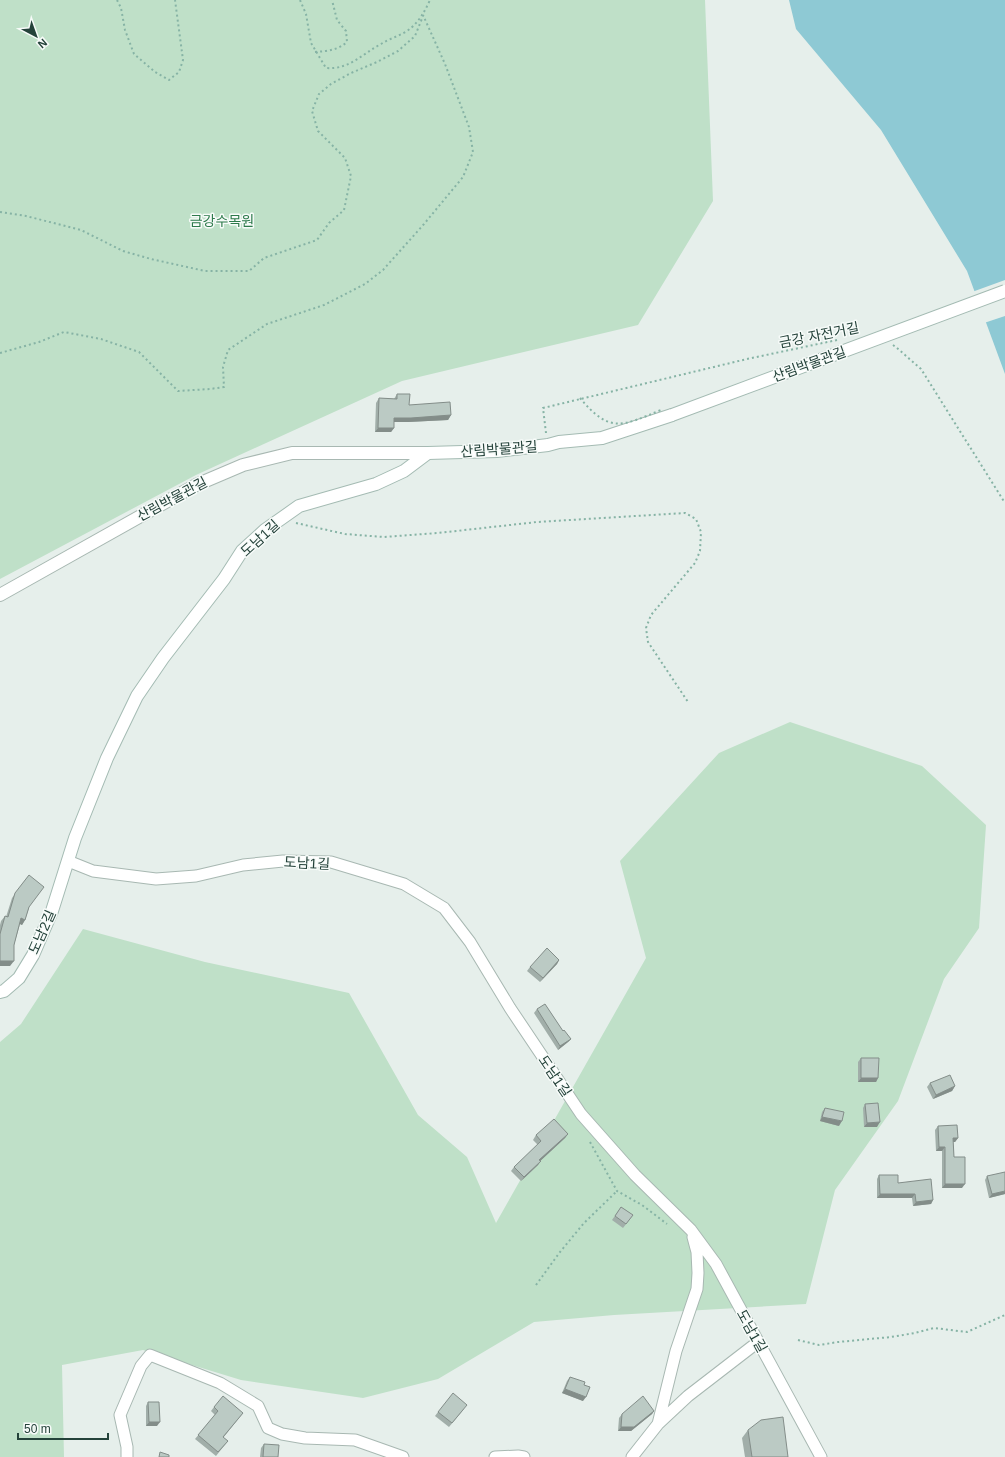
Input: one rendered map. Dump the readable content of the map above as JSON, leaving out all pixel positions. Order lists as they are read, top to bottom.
{
  "streets": {
    "main road": ["산림박물관길", "도남1길", "도남2길"],
    "path": ["금강 자전거길"]
  },
  "crossings": [
    ["산림박물관길", "도남1길"],
    ["도남1길", "도남2길"]
  ],
  "parks": ["금강수목원"],
  "scale_bar": "50 m",
  "north": "bottom right"
}
